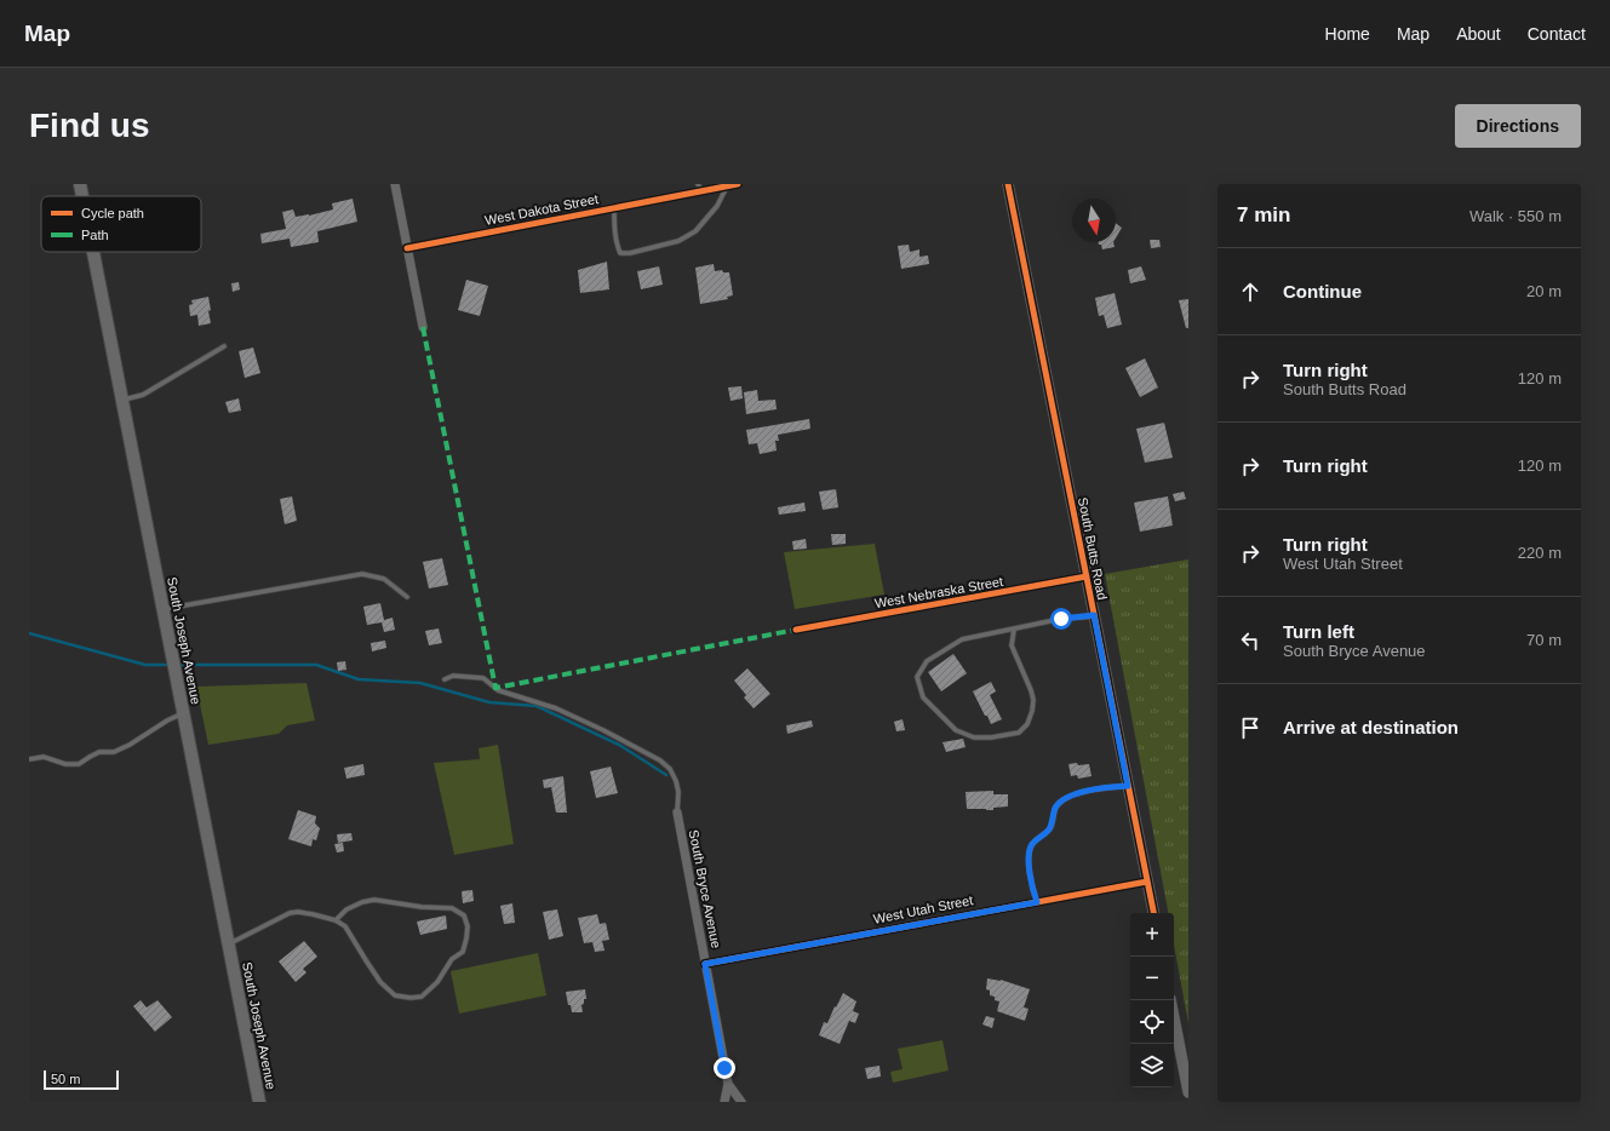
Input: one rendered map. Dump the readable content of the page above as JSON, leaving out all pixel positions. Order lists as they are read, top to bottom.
{
  "streets": {
    "main road": ["South Joseph Avenue"],
    "street": [
      "West Dakota Street",
      "South Butts Road",
      "West Nebraska Street",
      "South Bryce Avenue",
      "West Utah Street"
    ]
  },
  "crossings": [
    ["South Butts Road", "West Nebraska Street"],
    ["South Butts Road", "West Utah Street"],
    ["South Bryce Avenue", "West Utah Street"]
  ],
  "legend": ["Cycle path", "Path"],
  "scale_bar": "50 m",
  "north": "bottom",
  "page": {
    "header": "Map",
    "nav": [
      "Home",
      "Map",
      "About",
      "Contact"
    ],
    "buttons": "Directions",
    "title": "Find us",
    "heading": ["7 min", "Walk · 550 m"],
    "list": [
      ["Continue", "20 m"],
      ["Turn right", "South Butts Road", "120 m"],
      ["Turn right", "120 m"],
      ["Turn right", "West Utah Street", "220 m"],
      ["Turn left", "South Bryce Avenue", "70 m"],
      "Arrive at destination"
    ],
    "map_buttons": ["+", "−"],
    "scale": "50 m"
  }
}
